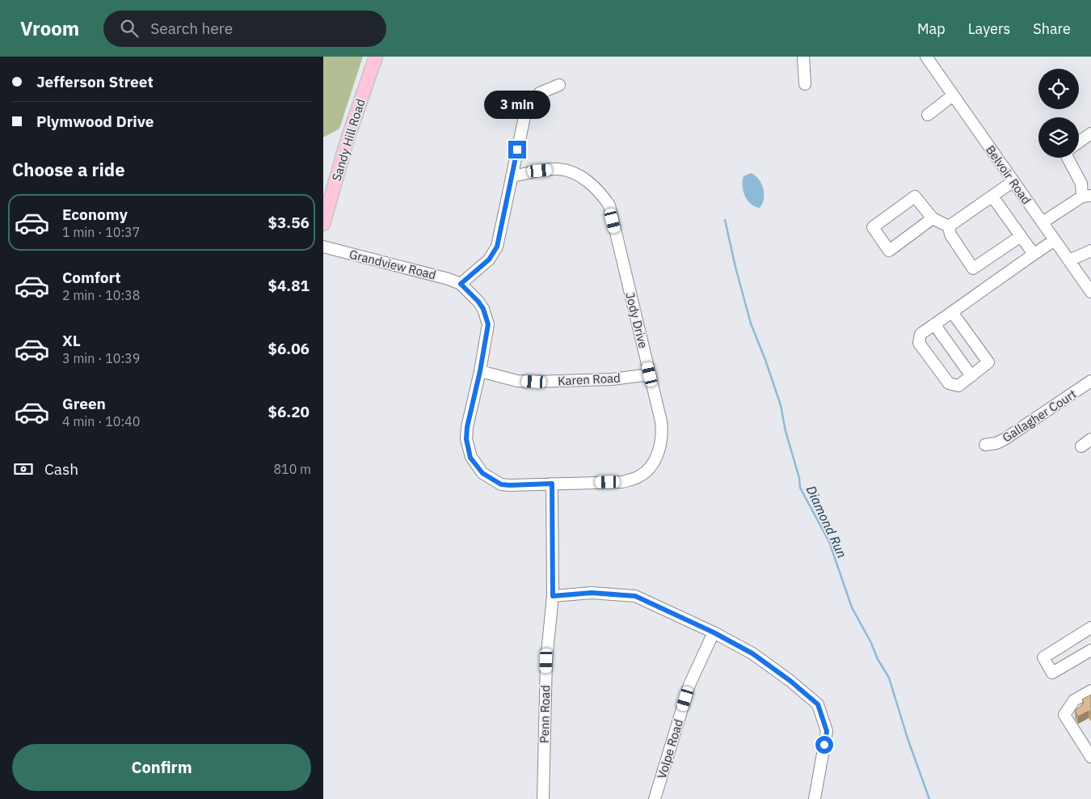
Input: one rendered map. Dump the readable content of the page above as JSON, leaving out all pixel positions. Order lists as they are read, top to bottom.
{
  "streets": {
    "main road": ["Sandy Hill Road"],
    "street": [
      "Belvoir Road",
      "Grandview Road",
      "Jody Drive",
      "Karen Road",
      "Gallagher Court",
      "Penn Road",
      "Volpe Road"
    ]
  },
  "crossings": [
    ["Grandview Road", "Jody Drive"],
    ["Jody Drive", "Karen Road"],
    ["Jody Drive", "Penn Road"]
  ],
  "water": ["Diamond Run"],
  "page": {
    "header": "Vroom",
    "search": "Search here",
    "nav": ["Map", "Layers", "Share"],
    "banner": ["Jefferson Street", "Plymwood Drive"],
    "bubble": "3 min",
    "heading": "Choose a ride",
    "list": [
      {
        "name": "Economy",
        "note": "1 min · 10:37",
        "value": "$3.56"
      },
      {
        "name": "Comfort",
        "note": "2 min · 10:38",
        "value": "$4.81"
      },
      {
        "name": "XL",
        "note": "3 min · 10:39",
        "value": "$6.06"
      },
      {
        "name": "Green",
        "note": "4 min · 10:40",
        "value": "$6.20"
      }
    ],
    "pay": ["Cash", "810 m"],
    "buttons": "Confirm"
  }
}
